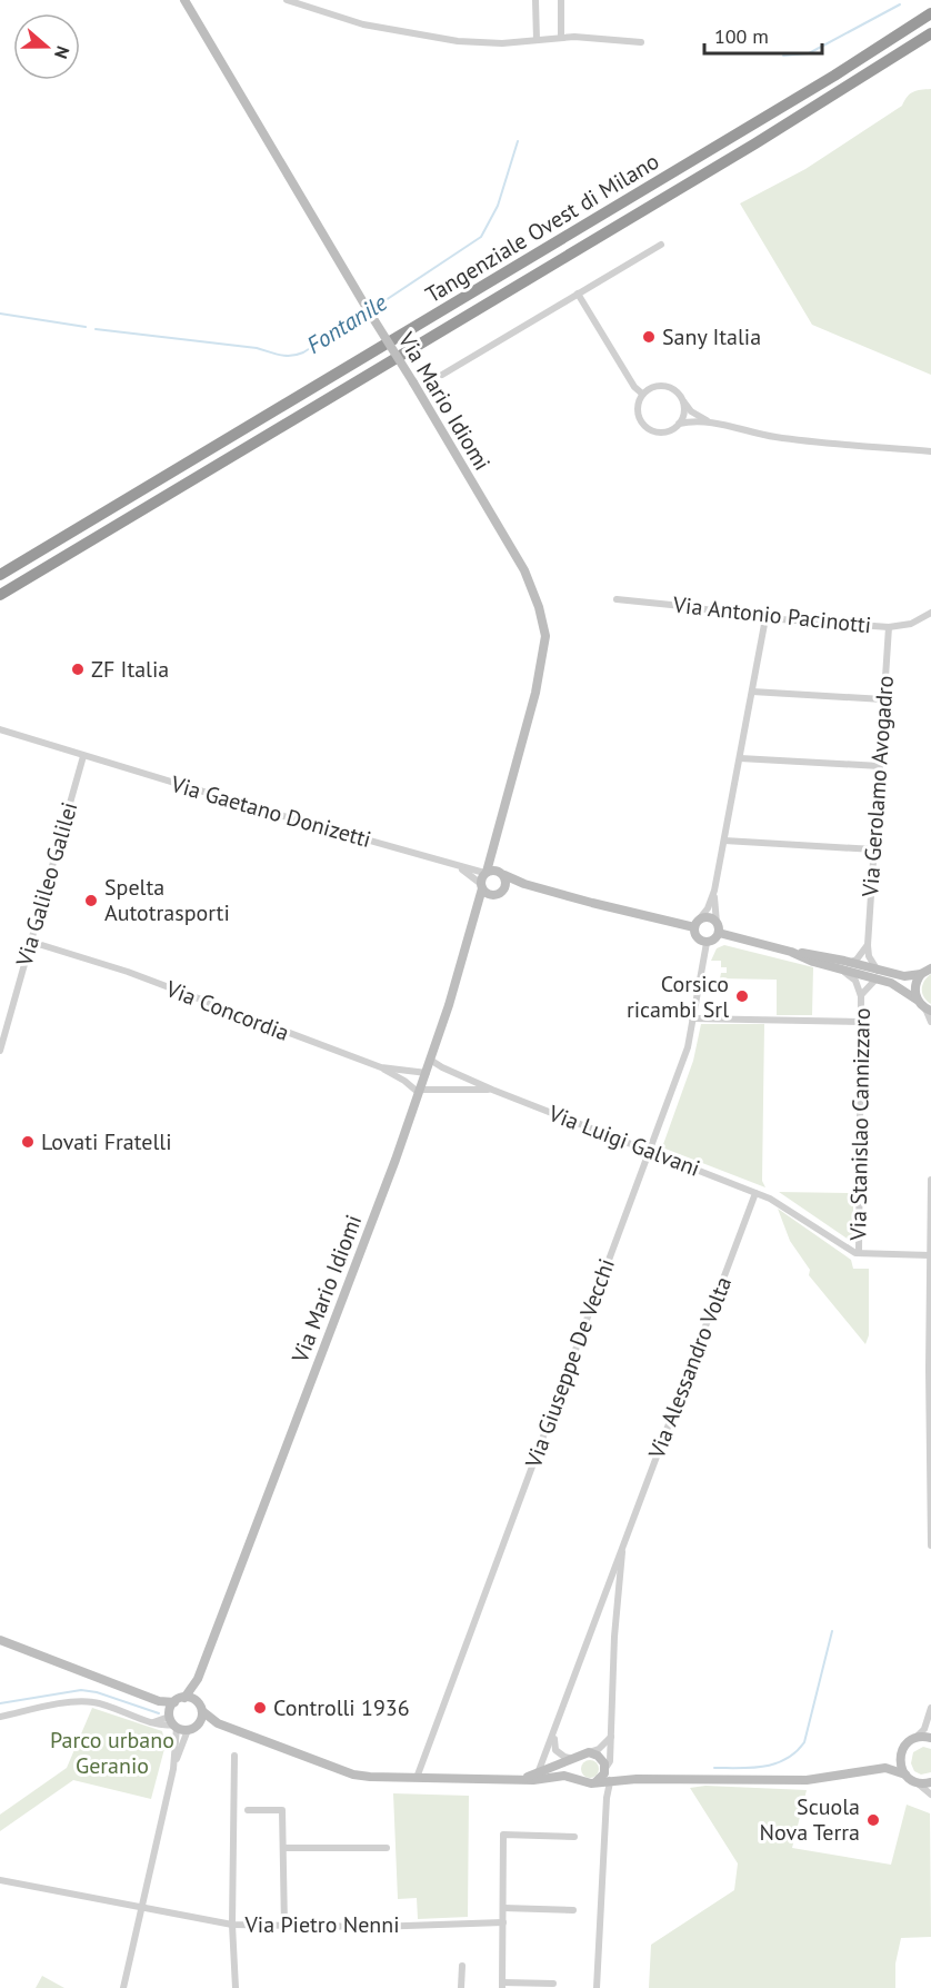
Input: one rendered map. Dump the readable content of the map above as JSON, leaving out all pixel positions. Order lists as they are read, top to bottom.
{
  "streets": {
    "highway": ["Tangenziale Ovest di Milano"],
    "street": [
      "Via Mario Idiomi",
      "Via Antonio Pacinotti",
      "Via Gerolamo Avogadro",
      "Via Gaetano Donizetti",
      "Via Galileo Galilei",
      "Via Concordia",
      "Via Stanislao Cannizzaro",
      "Via Luigi Galvani",
      "Via Giuseppe De Vecchi",
      "Via Alessandro Volta",
      "Via Pietro Nenni"
    ]
  },
  "crossings": [
    ["Via Mario Idiomi", "Via Gaetano Donizetti"],
    ["Via Mario Idiomi", "Via Concordia"],
    ["Via Mario Idiomi", "Via Luigi Galvani"],
    ["Via Antonio Pacinotti", "Via Gerolamo Avogadro"],
    ["Via Gerolamo Avogadro", "Via Stanislao Cannizzaro"],
    ["Via Gaetano Donizetti", "Via Galileo Galilei"],
    ["Via Galileo Galilei", "Via Concordia"],
    ["Via Stanislao Cannizzaro", "Via Luigi Galvani"],
    ["Via Luigi Galvani", "Via Giuseppe De Vecchi"],
    ["Via Luigi Galvani", "Via Alessandro Volta"]
  ],
  "water": ["Fontanile"],
  "parks": ["Parco urbano Geranio"],
  "places": [
    "Sany Italia",
    "ZF Italia",
    "Spelta Autotrasporti",
    "Corsico ricambi Srl",
    "Lovati Fratelli",
    "Controlli 1936",
    "Scuola Nova Terra"
  ],
  "scale_bar": "100 m",
  "north": "right"
}
